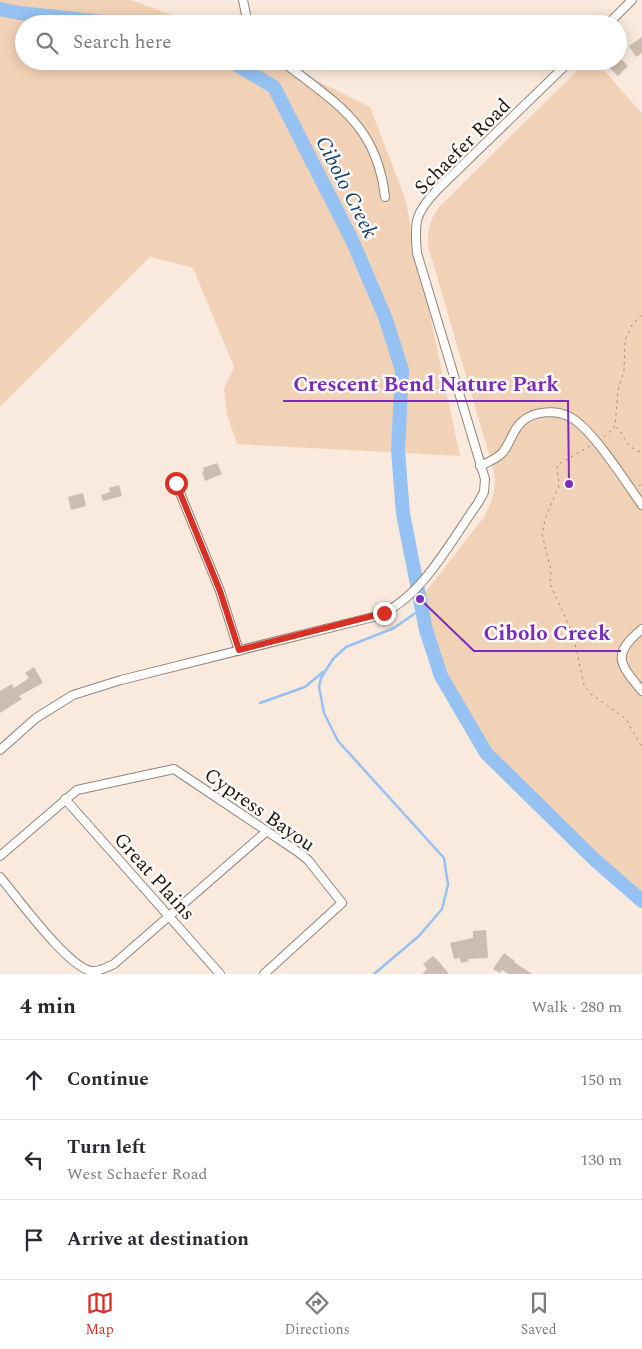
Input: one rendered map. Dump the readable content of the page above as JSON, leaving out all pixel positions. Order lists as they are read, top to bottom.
{
  "streets": {
    "street": ["Schaefer Road", "Cypress Bayou", "Great Plains"]
  },
  "crossings": [
    ["Cypress Bayou", "Great Plains"]
  ],
  "water": ["Cibolo Creek"],
  "places": ["Crescent Bend Nature Park", "Cibolo Creek"],
  "page": {
    "search": "Search here",
    "heading": ["4 min", "Walk · 280 m"],
    "list": [
      ["Continue", "150 m"],
      ["Turn left", "West Schaefer Road", "130 m"],
      "Arrive at destination"
    ],
    "nav": ["Map", "Directions", "Saved"]
  }
}
